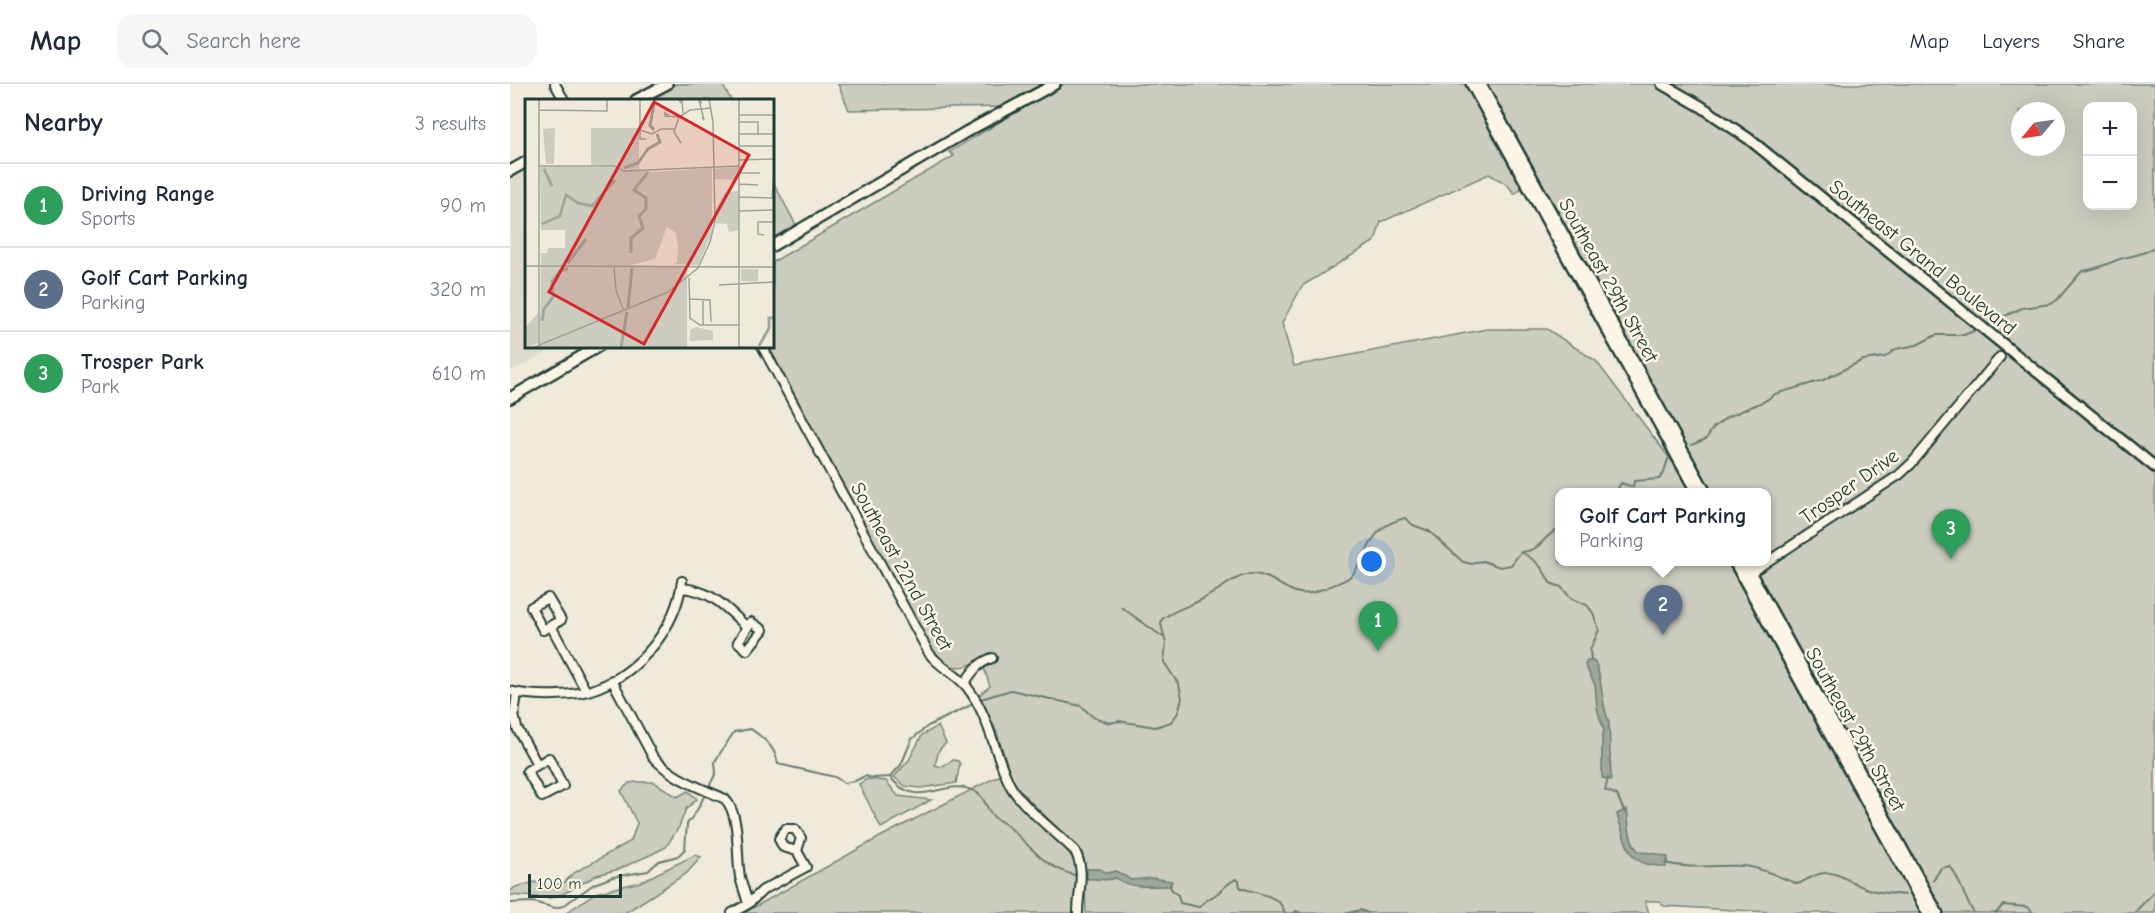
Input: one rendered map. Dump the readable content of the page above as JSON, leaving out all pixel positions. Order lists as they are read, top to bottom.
{
  "streets": {
    "main road": ["Southeast 29th Street"],
    "street": ["Southeast Grand Boulevard", "Trosper Drive", "Southeast 22nd Street"]
  },
  "crossings": [
    ["Southeast 29th Street", "Trosper Drive"]
  ],
  "scale_bar": "100 m",
  "north": "bottom left",
  "page": {
    "header": "Map",
    "search": "Search here",
    "nav": ["Map", "Layers", "Share"],
    "heading": ["Nearby", "3 results"],
    "map_buttons": ["+", "−"],
    "list": [
      {
        "mark": "1",
        "name": "Driving Range",
        "note": "Sports",
        "value": "90 m"
      },
      {
        "mark": "2",
        "name": "Golf Cart Parking",
        "note": "Parking",
        "value": "320 m"
      },
      {
        "mark": "3",
        "name": "Trosper Park",
        "note": "Park",
        "value": "610 m"
      }
    ],
    "popup": ["Golf Cart Parking", "Parking"],
    "pins": ["3", "2", "1"],
    "scale": "100 m"
  }
}
